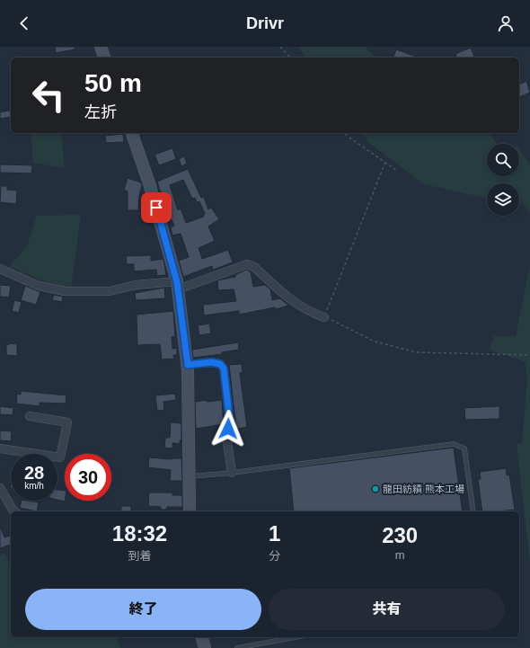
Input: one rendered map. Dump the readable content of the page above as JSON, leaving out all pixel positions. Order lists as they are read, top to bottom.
{
  "places": ["龍田紡績 熊本工場"],
  "page": {
    "header": "Drivr",
    "turn": ["50 m", "左折"],
    "speed": "28 km/h",
    "limit": "30",
    "eta": [
      "18:32",
      "到着",
      "1",
      "分",
      "230",
      "m"
    ],
    "buttons": ["終了", "共有"]
  }
}
